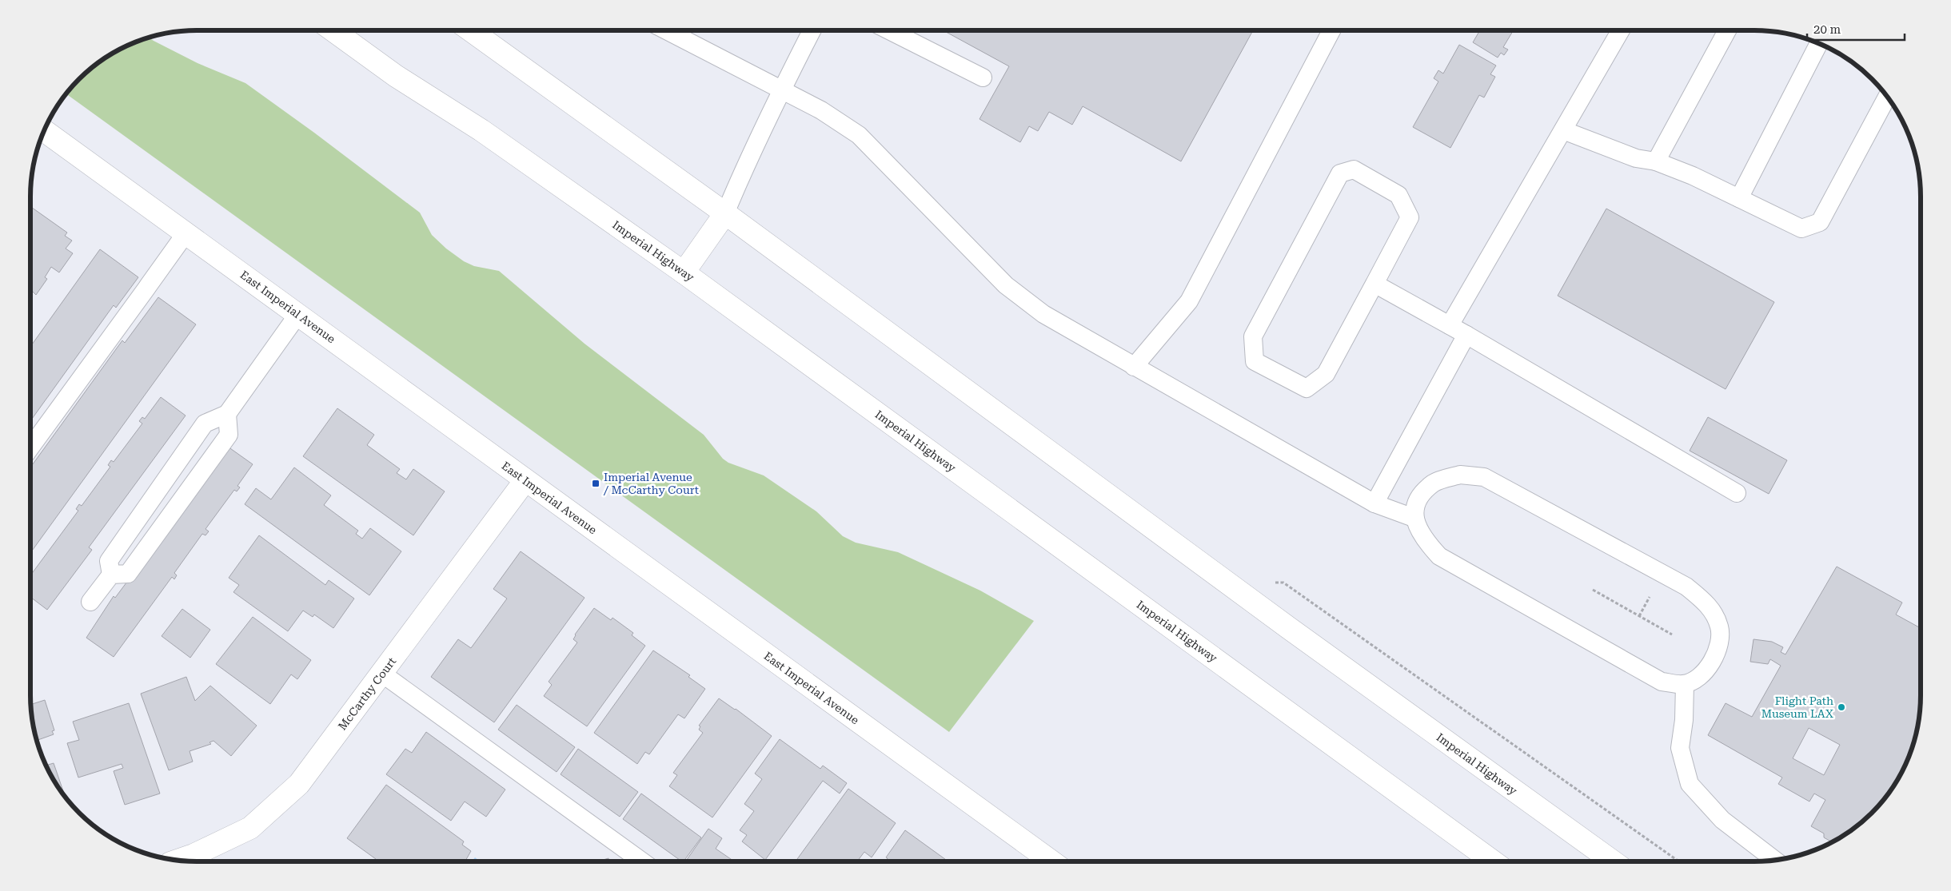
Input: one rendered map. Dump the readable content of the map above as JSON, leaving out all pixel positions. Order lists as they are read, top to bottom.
{
  "streets": {
    "main road": ["Imperial Highway", "East Imperial Avenue", "McCarthy Court"]
  },
  "crossings": [
    ["East Imperial Avenue", "McCarthy Court"]
  ],
  "places": {
    "transit": ["Imperial Avenue / McCarthy Court"],
    "other": ["Flight Path Museum LAX"]
  },
  "scale_bar": "20 m"
}
